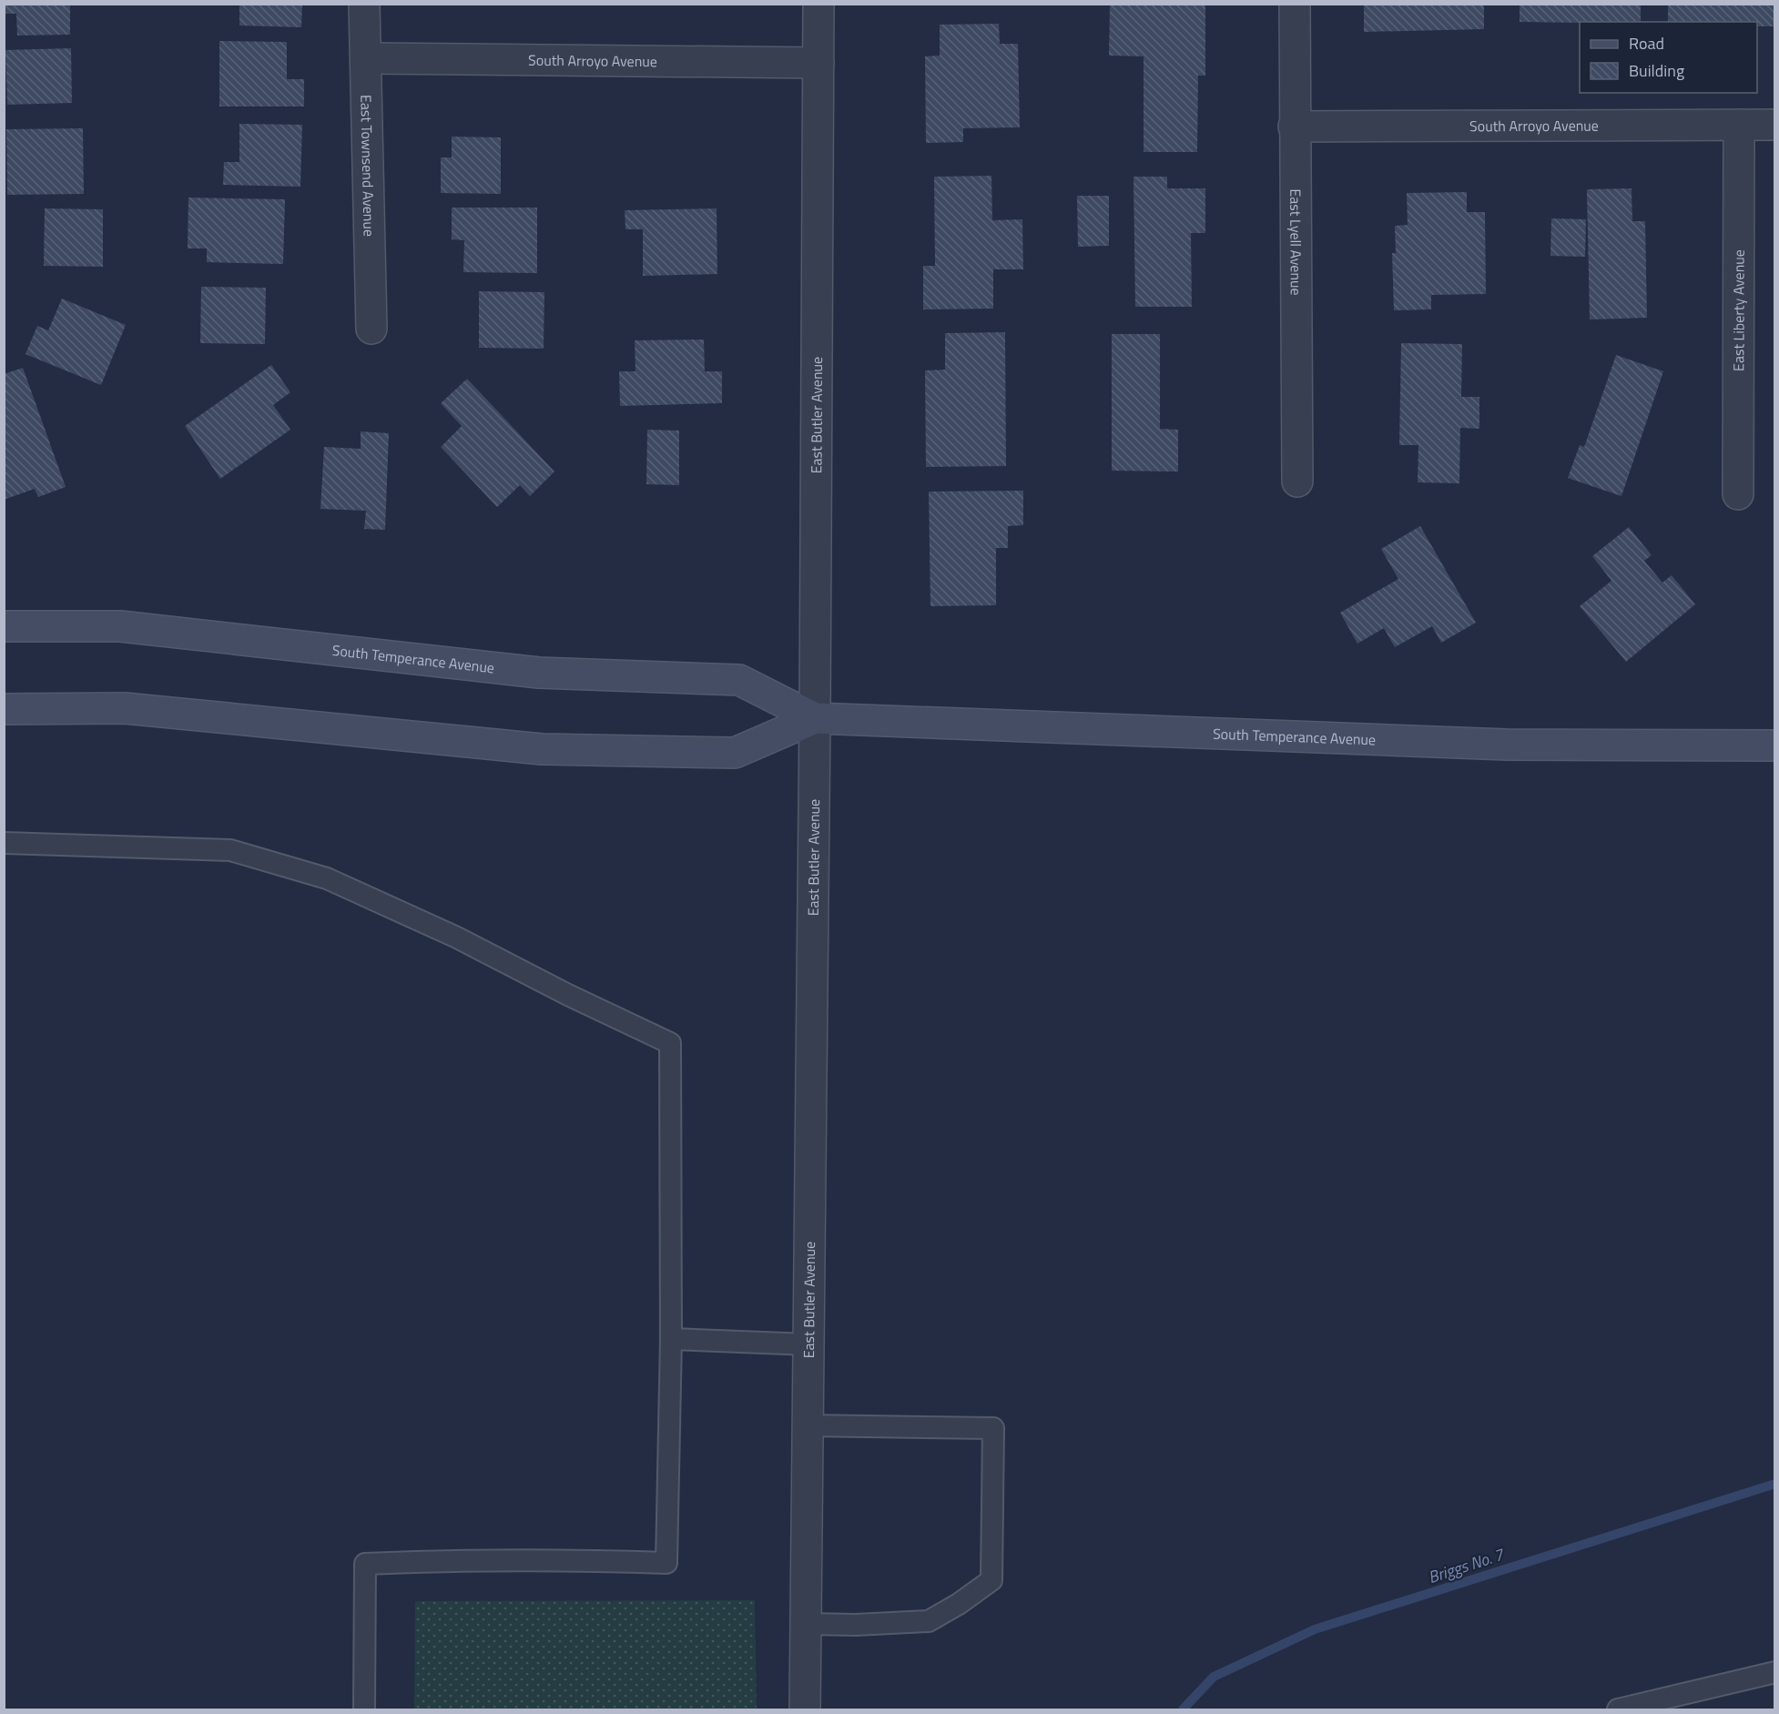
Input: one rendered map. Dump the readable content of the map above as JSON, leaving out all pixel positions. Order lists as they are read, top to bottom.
{
  "streets": {
    "main road": ["South Temperance Avenue"],
    "street": [
      "South Arroyo Avenue",
      "East Townsend Avenue",
      "East Lyell Avenue",
      "East Liberty Avenue",
      "East Butler Avenue"
    ]
  },
  "crossings": [
    ["South Arroyo Avenue", "East Townsend Avenue"],
    ["South Arroyo Avenue", "East Lyell Avenue"],
    ["South Arroyo Avenue", "East Liberty Avenue"],
    ["South Arroyo Avenue", "East Butler Avenue"],
    ["East Butler Avenue", "South Temperance Avenue"]
  ],
  "water": ["Briggs No. 7"],
  "legend": ["Road", "Building"]
}
